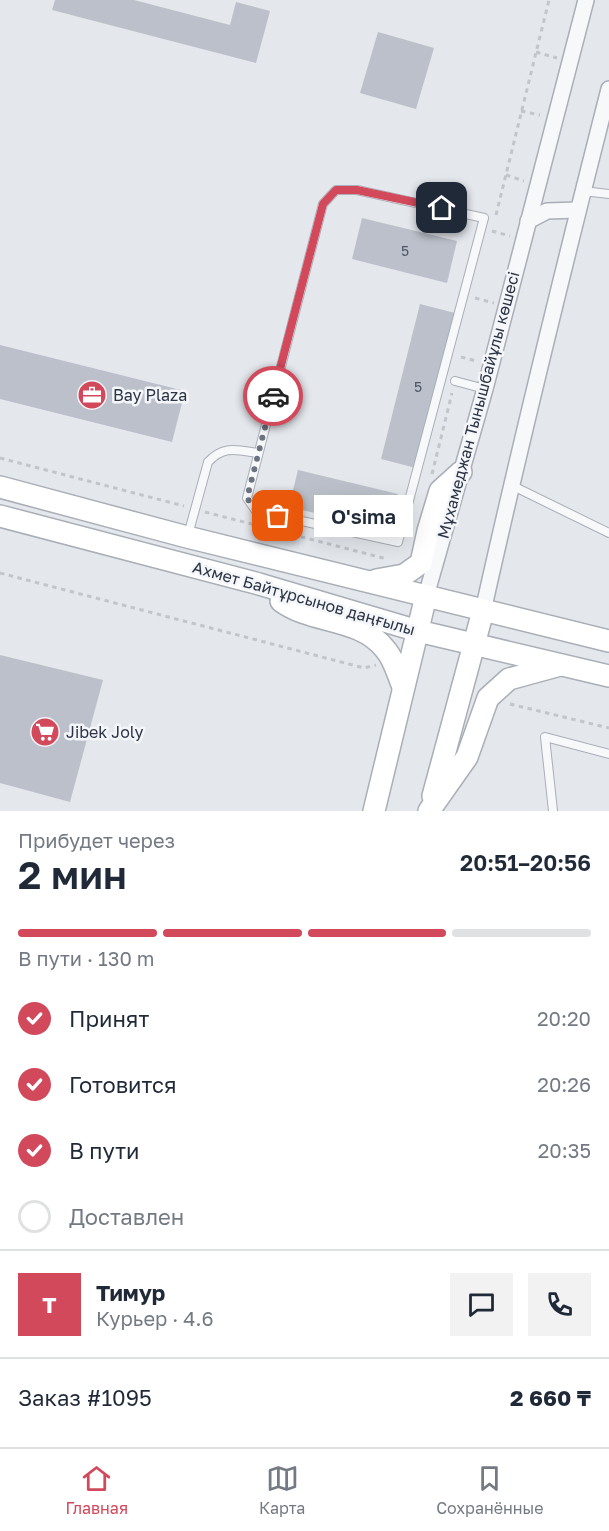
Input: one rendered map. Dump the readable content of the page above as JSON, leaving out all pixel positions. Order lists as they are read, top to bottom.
{
  "streets": {
    "street": ["Мұхамеджан Тынышбайұлы көшесі", "Ахмет Байтұрсынов даңғылы"]
  },
  "crossings": [
    ["Мұхамеджан Тынышбайұлы көшесі", "Ахмет Байтұрсынов даңғылы"]
  ],
  "places": {
    "office": ["Bay Plaza"],
    "other": ["O'sima"],
    "supermarket": ["Jibek Joly"]
  },
  "house_numbers": ["5", "5"],
  "page": {
    "bubble": "O'sima",
    "heading": ["2 мин", "Прибудет через", "20:51–20:56"],
    "panel": [
      "Тимур",
      "Курьер · 4.6",
      "Заказ #1095",
      "2 660 ₸"
    ],
    "bar": "В пути · 130 m",
    "list": [
      ["Принят", "20:20"],
      ["Готовится", "20:26"],
      ["В пути", "20:35"],
      "Доставлен"
    ],
    "round": "Т",
    "tabs": ["Главная", "Карта", "Сохранённые"]
  }
}
